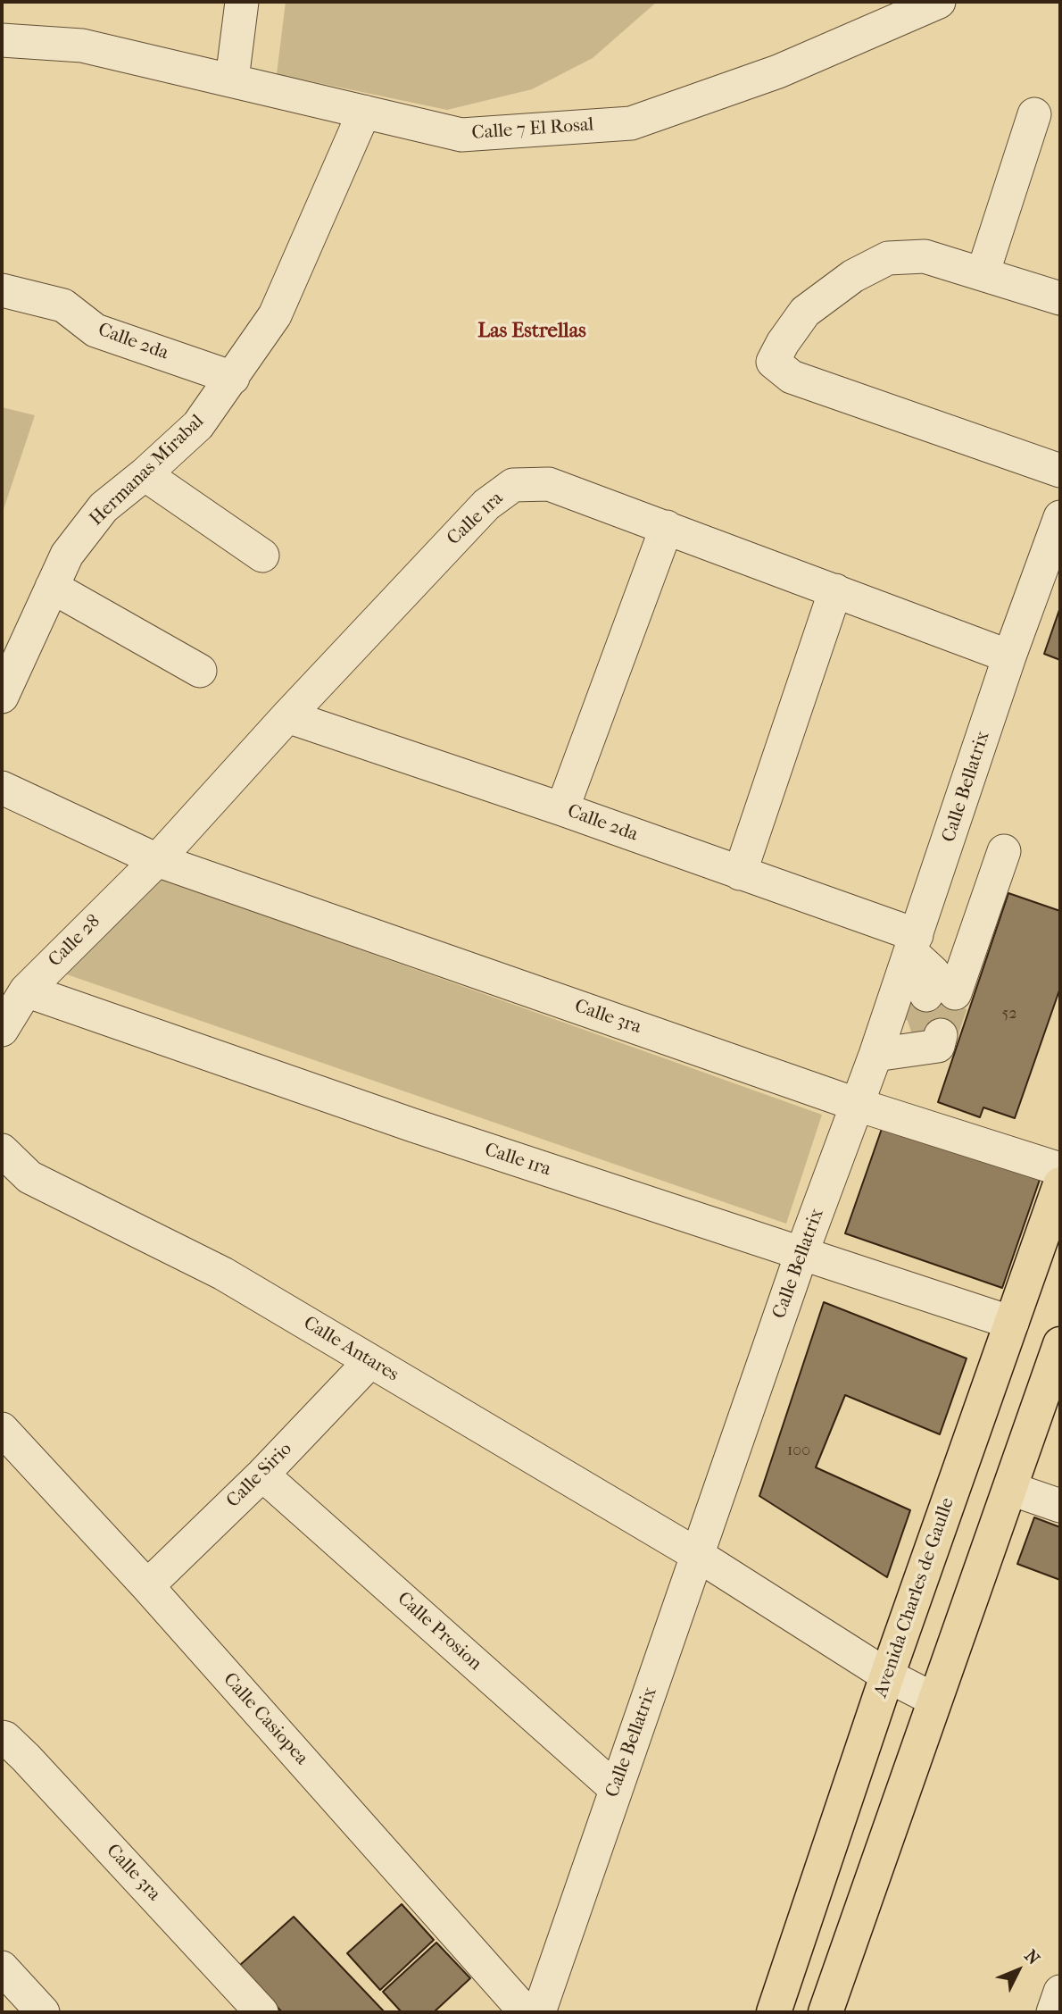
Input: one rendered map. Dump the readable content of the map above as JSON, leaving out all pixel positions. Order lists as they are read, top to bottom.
{
  "streets": {
    "main road": ["Avenida Charles de Gaulle"],
    "street": [
      "Calle 7 El Rosal",
      "Calle 2da",
      "Hermanas Mirabal",
      "Calle 1ra",
      "Calle Bellatrix",
      "Calle 28",
      "Calle 3ra",
      "Calle Antares",
      "Calle Sirio",
      "Calle Prosion",
      "Calle Casiopea"
    ]
  },
  "crossings": [
    ["Calle 7 El Rosal", "Hermanas Mirabal"],
    ["Calle 2da", "Hermanas Mirabal"],
    ["Calle 2da", "Calle 1ra"],
    ["Calle 2da", "Calle Bellatrix"],
    ["Calle 1ra", "Calle Bellatrix"],
    ["Calle 1ra", "Calle 28"],
    ["Calle 1ra", "Calle 3ra"],
    ["Calle 1ra", "Avenida Charles de Gaulle"],
    ["Calle Bellatrix", "Calle 3ra"],
    ["Calle Bellatrix", "Calle Antares"],
    ["Calle Bellatrix", "Calle Prosion"],
    ["Calle 28", "Calle 3ra"],
    ["Calle Antares", "Calle Sirio"],
    ["Calle Antares", "Avenida Charles de Gaulle"],
    ["Calle Sirio", "Calle Prosion"],
    ["Calle Sirio", "Calle Casiopea"]
  ],
  "districts": ["Las Estrellas"],
  "house_numbers": ["52", "100"],
  "north": "top right"
}
